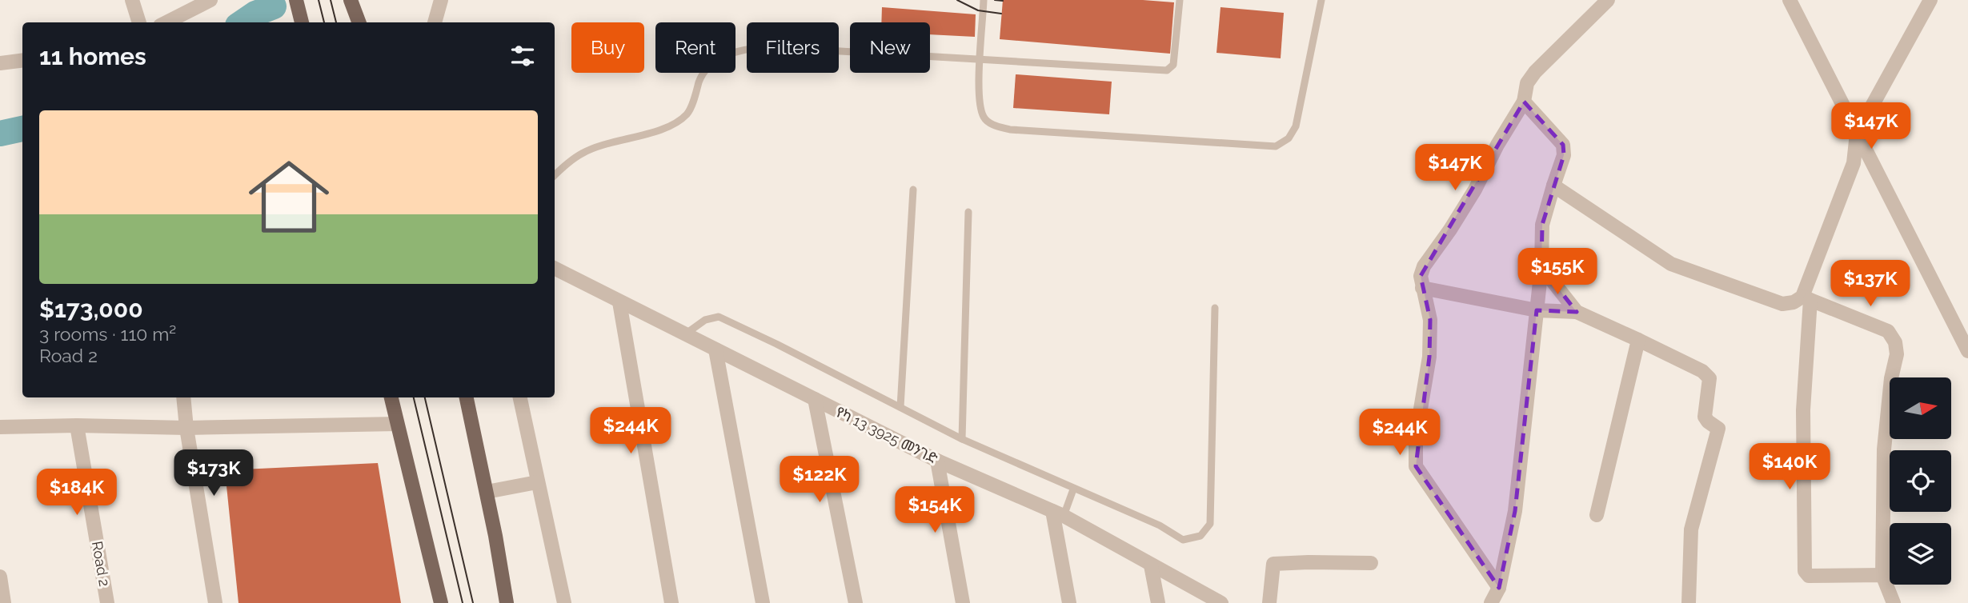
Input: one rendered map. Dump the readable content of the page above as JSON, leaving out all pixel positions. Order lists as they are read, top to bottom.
{
  "streets": {
    "street": ["የካ 13 3925 መንገድ", "Road 2"]
  },
  "north": "right",
  "page": {
    "chip": [
      "Buy",
      "Rent",
      "Filters",
      "New"
    ],
    "heading": "11 homes",
    "list": [
      {
        "name": "$173,000",
        "note": "3 rooms · 110 m² · Road 2"
      }
    ],
    "price": [
      "$147K",
      "$147K",
      "$155K",
      "$137K",
      "$244K",
      "$244K",
      "$140K",
      "$173K",
      "$122K",
      "$184K",
      "$154K"
    ]
  }
}
